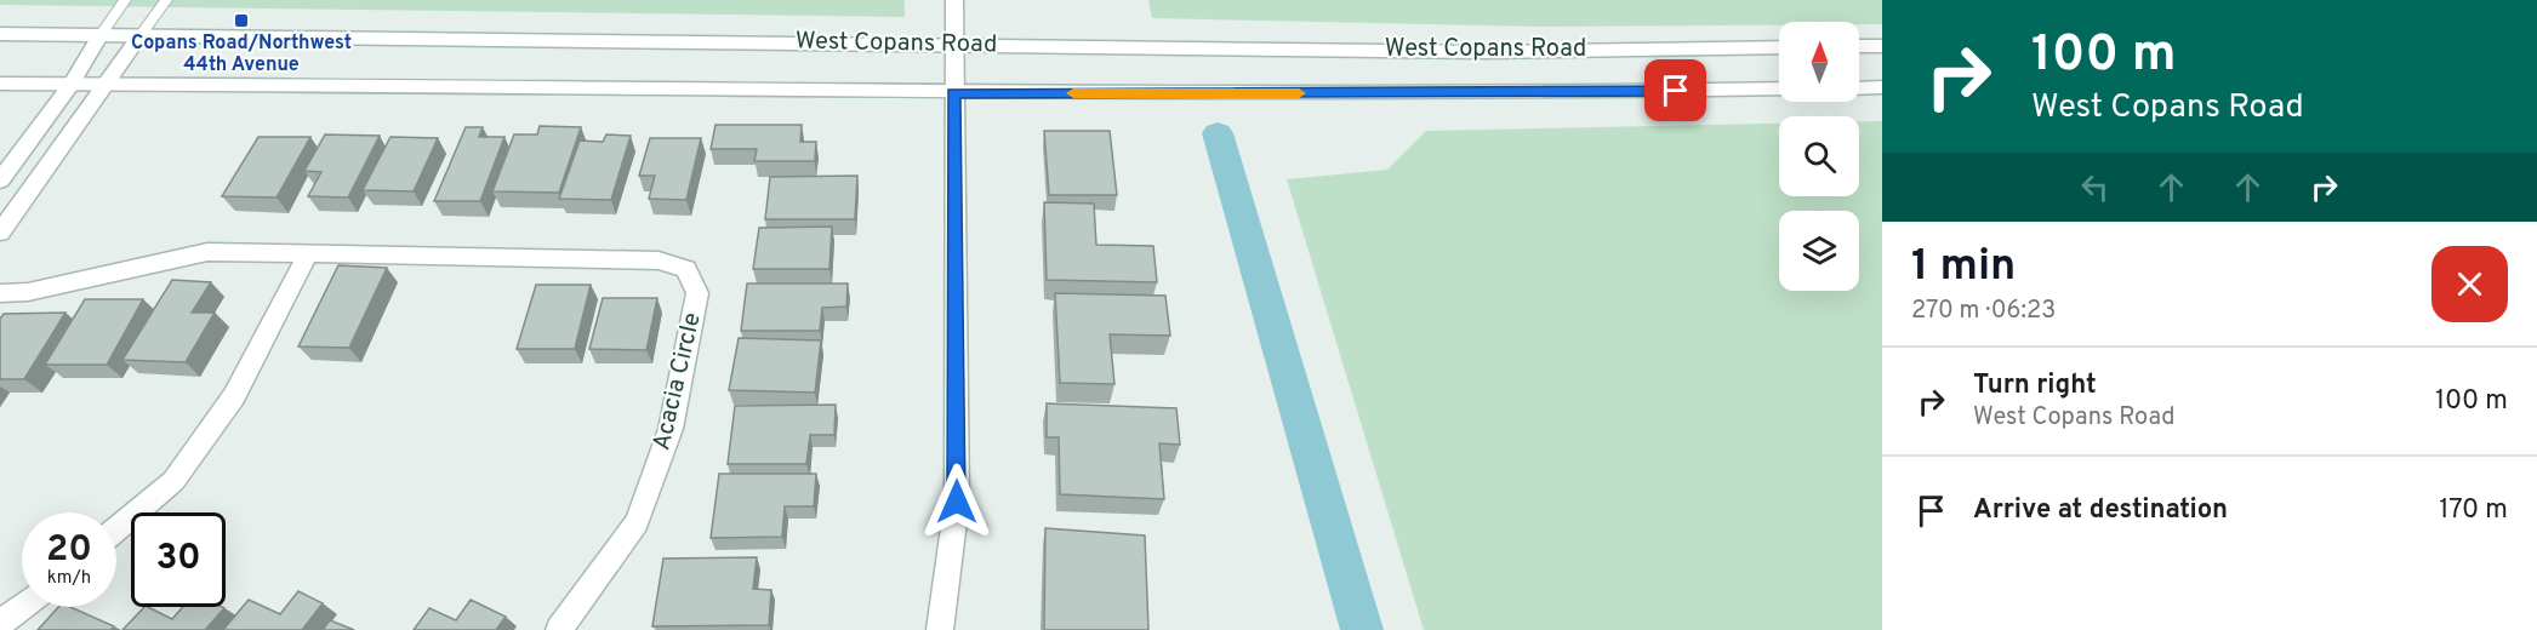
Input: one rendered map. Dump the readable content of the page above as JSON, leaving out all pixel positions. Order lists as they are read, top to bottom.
{
  "streets": {
    "main road": ["West Copans Road", "Acacia Circle"]
  },
  "places": {
    "transit": ["Copans Road/Northwest 44th Avenue"]
  },
  "north": "top",
  "page": {
    "turn": ["100 m", "West Copans Road"],
    "heading": ["1 min", "270 m · 06:23"],
    "list": [
      {
        "name": "Turn right",
        "note": "West Copans Road",
        "value": "100 m"
      },
      {
        "name": "Arrive at destination",
        "value": "170 m"
      }
    ],
    "speed": "20 km/h",
    "limit": "30"
  }
}
